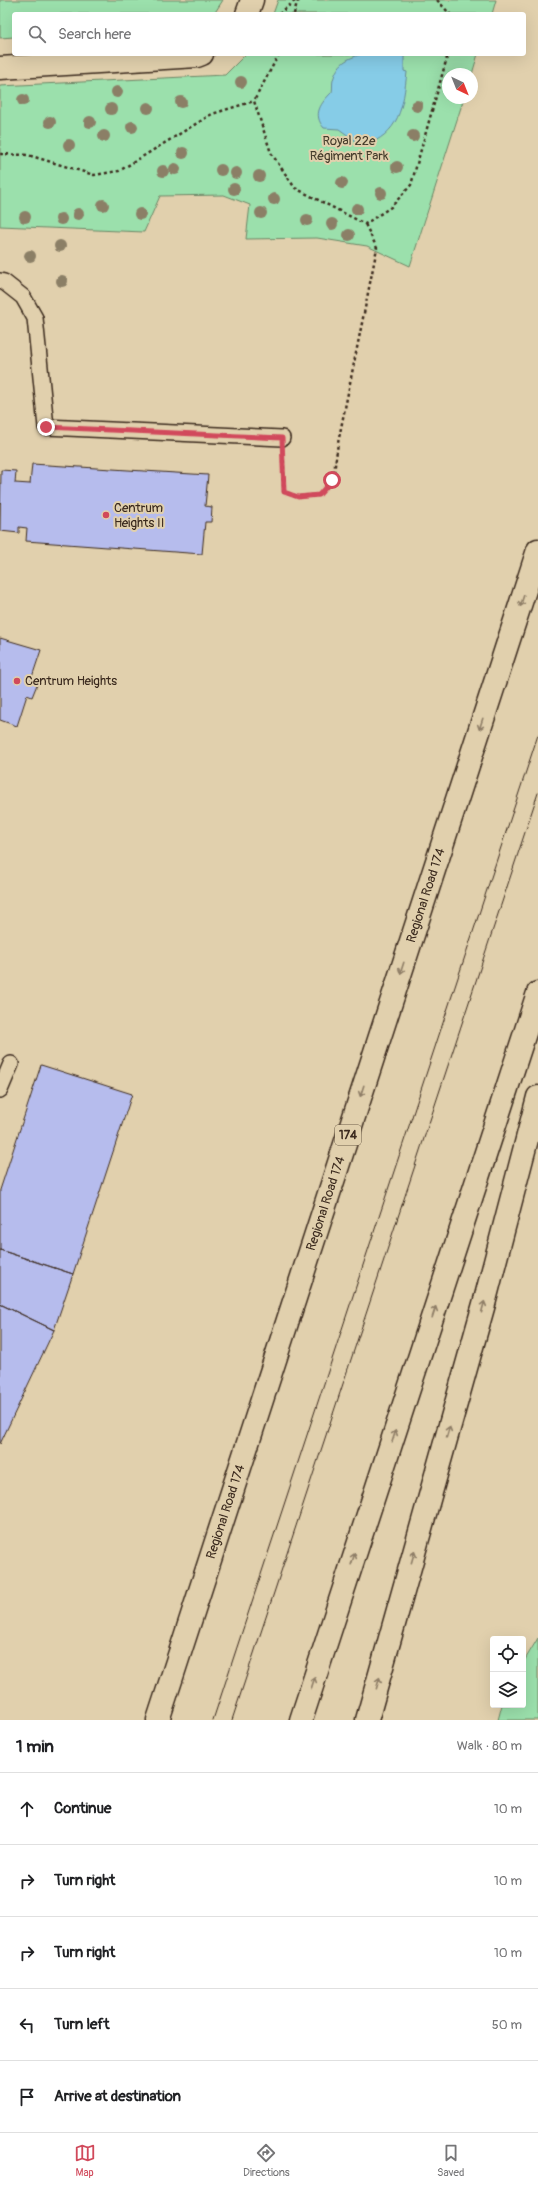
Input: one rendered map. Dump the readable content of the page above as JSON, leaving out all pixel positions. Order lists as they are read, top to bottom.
{
  "streets": {
    "main road": ["Regional Road 174", "174"]
  },
  "parks": ["Royal 22e Régiment Park"],
  "places": ["Centrum Heights II", "Centrum Heights"],
  "north": "bottom right",
  "page": {
    "search": "Search here",
    "heading": ["1 min", "Walk · 80 m"],
    "list": [
      ["Continue", "10 m"],
      ["Turn right", "10 m"],
      ["Turn right", "10 m"],
      ["Turn left", "50 m"],
      "Arrive at destination"
    ],
    "nav": ["Map", "Directions", "Saved"]
  }
}
